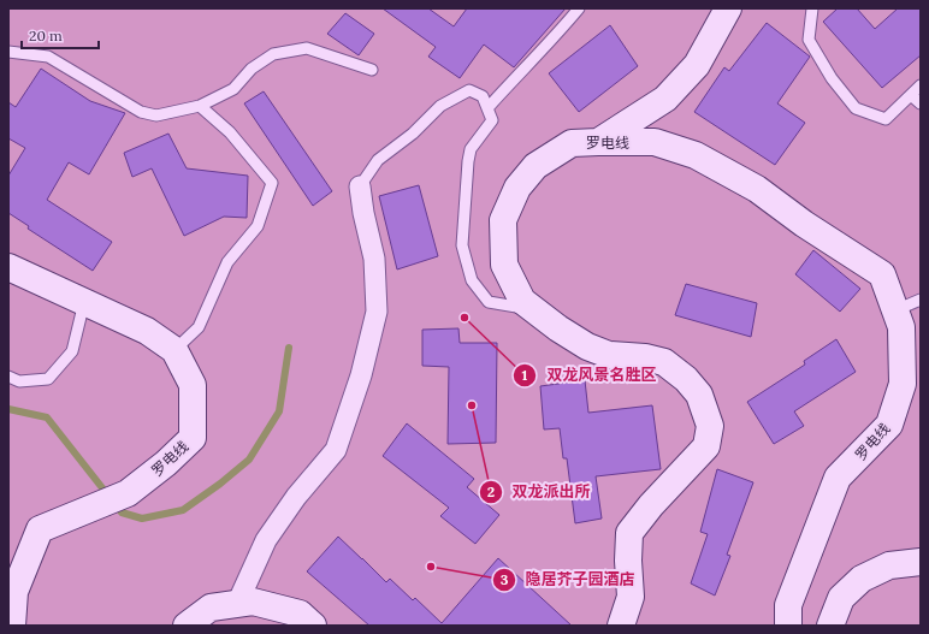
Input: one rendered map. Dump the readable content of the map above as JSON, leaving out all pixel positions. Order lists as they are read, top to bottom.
{
  "streets": {
    "street": ["罗电线"]
  },
  "places": ["双龙风景名胜区", "双龙派出所", "隐居芥子园酒店"],
  "scale_bar": "20 m"
}
